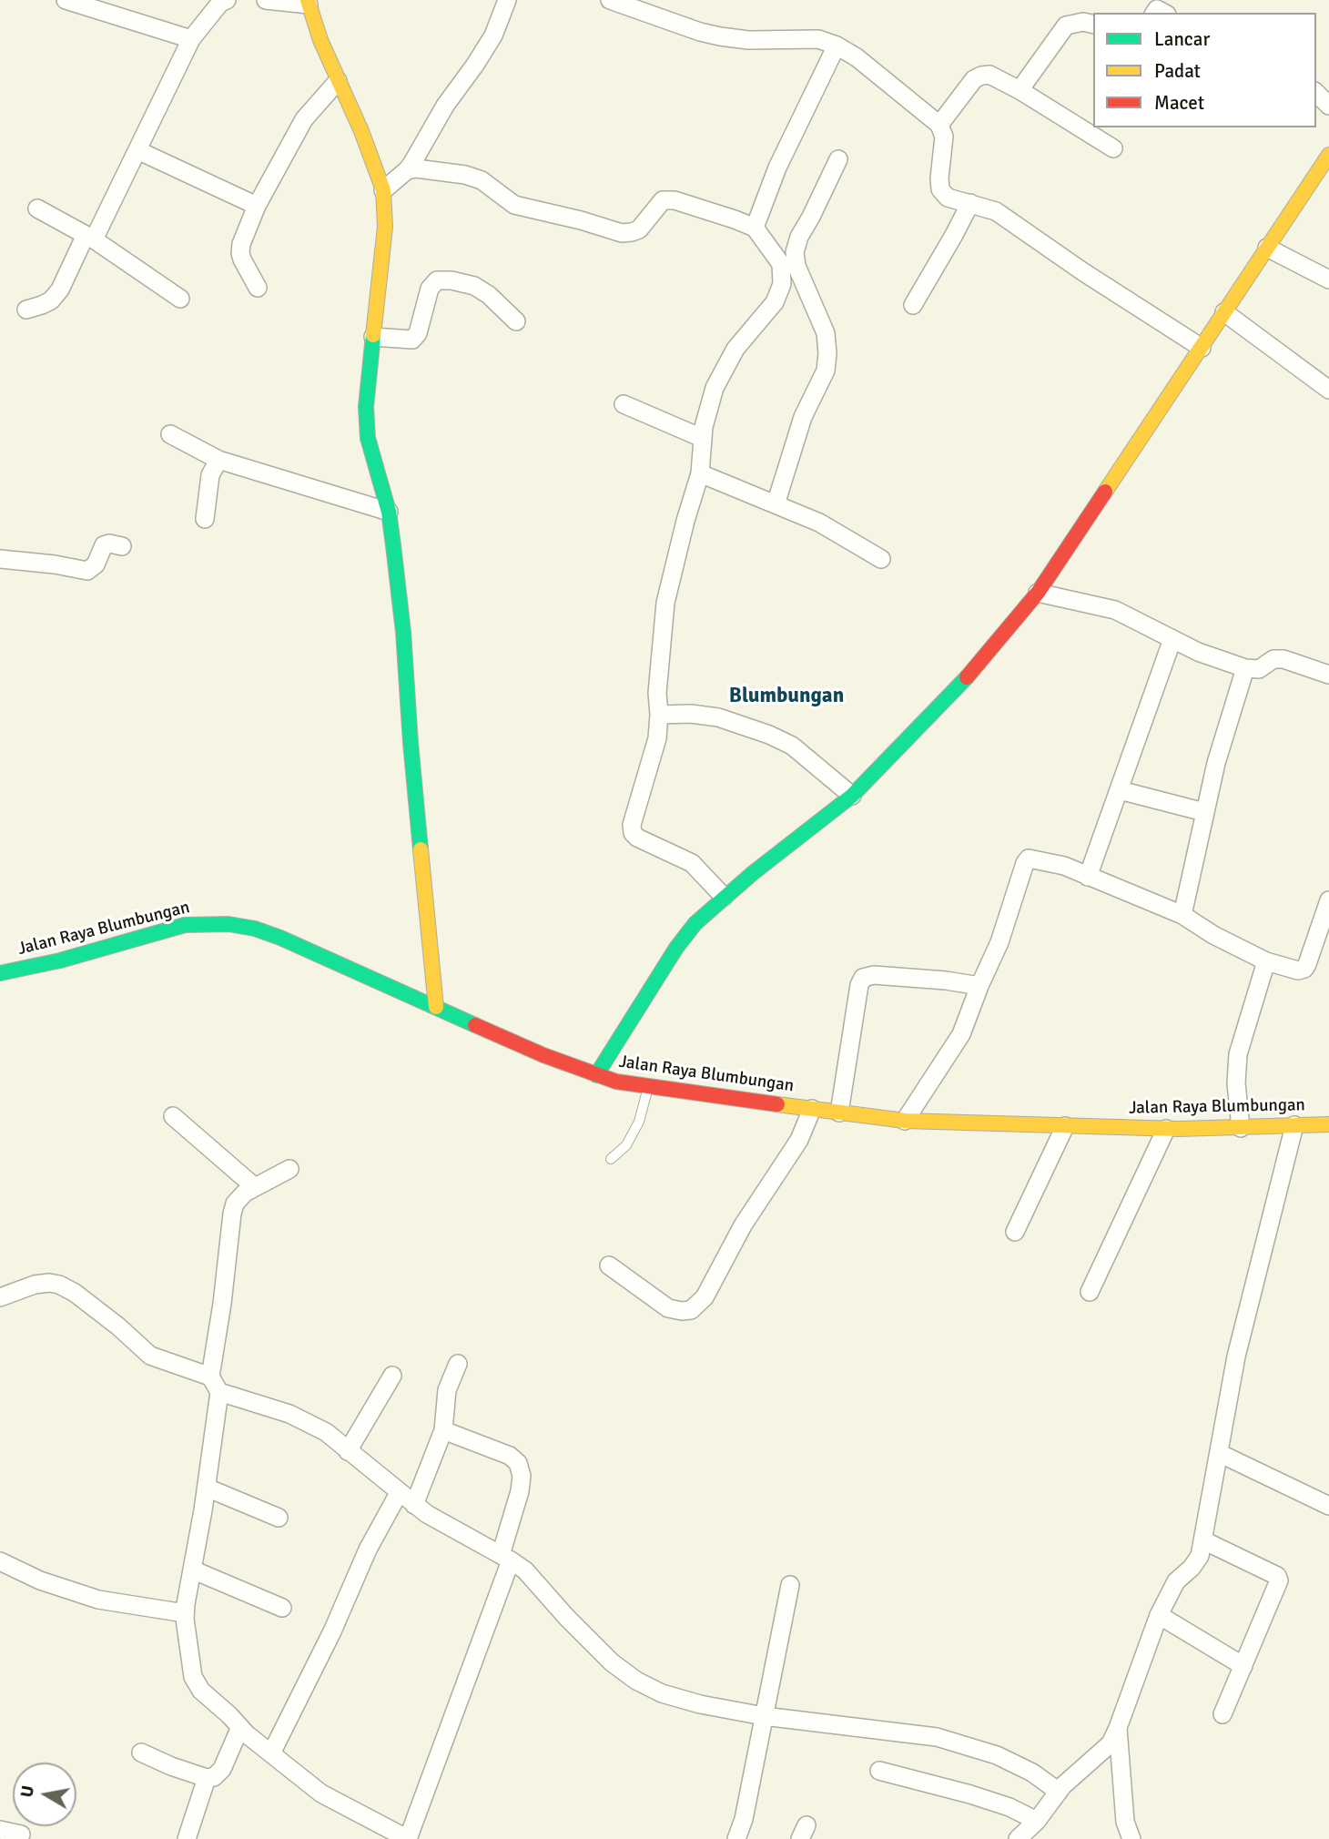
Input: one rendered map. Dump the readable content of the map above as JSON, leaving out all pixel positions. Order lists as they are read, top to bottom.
{
  "streets": {
    "street": ["Jalan Raya Blumbungan"]
  },
  "districts": ["Blumbungan"],
  "legend": ["Lancar", "Padat", "Macet"],
  "north": "left"
}
